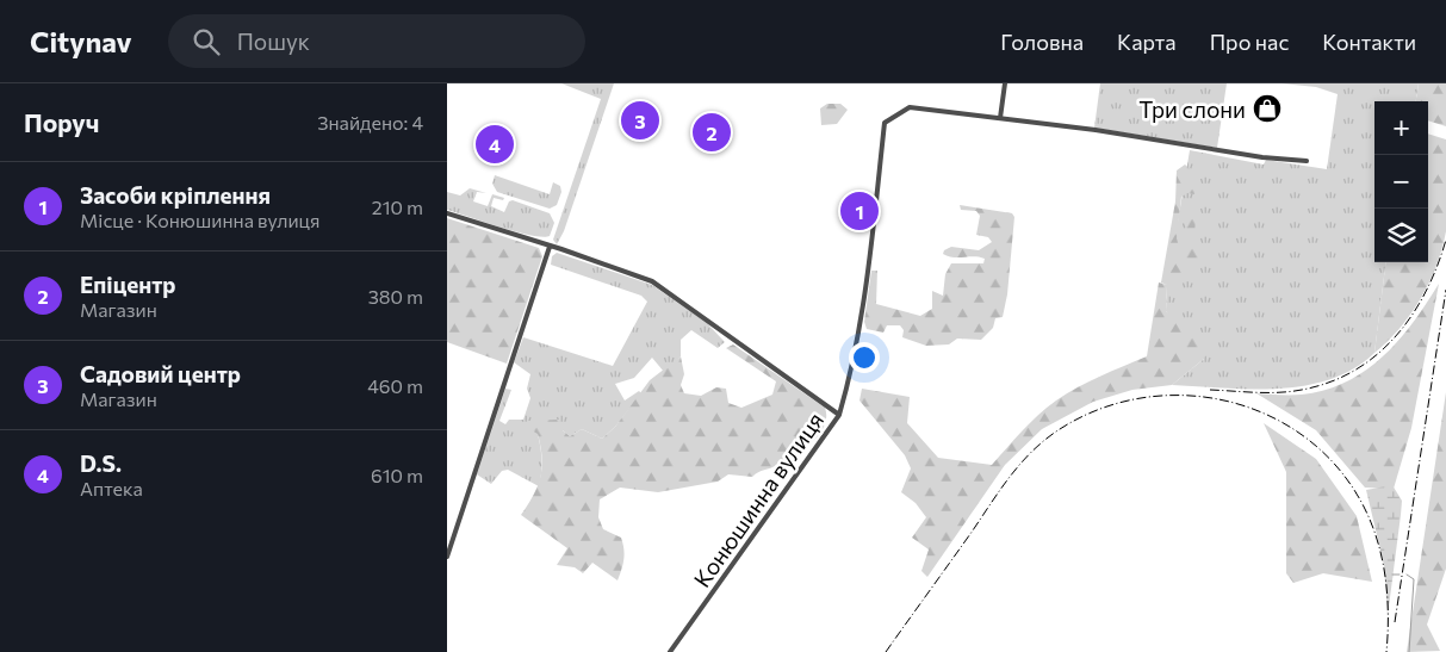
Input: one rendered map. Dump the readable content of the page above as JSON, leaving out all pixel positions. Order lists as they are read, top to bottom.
{
  "streets": {
    "street": ["Конюшинна вулиця"]
  },
  "places": {
    "shop": ["Три слони"]
  },
  "page": {
    "header": "Citynav",
    "search": "Пошук",
    "nav": [
      "Головна",
      "Карта",
      "Про нас",
      "Контакти"
    ],
    "heading": ["Поруч", "Знайдено: 4"],
    "pins": [
      "3",
      "2",
      "4",
      "1"
    ],
    "map_buttons": ["+", "−"],
    "list": [
      {
        "mark": "1",
        "name": "Засоби кріплення",
        "note": "Місце · Конюшинна вулиця",
        "value": "210 m"
      },
      {
        "mark": "2",
        "name": "Епіцентр",
        "note": "Магазин",
        "value": "380 m"
      },
      {
        "mark": "3",
        "name": "Садовий центр",
        "note": "Магазин",
        "value": "460 m"
      },
      {
        "mark": "4",
        "name": "D.S.",
        "note": "Аптека",
        "value": "610 m"
      }
    ]
  }
}
